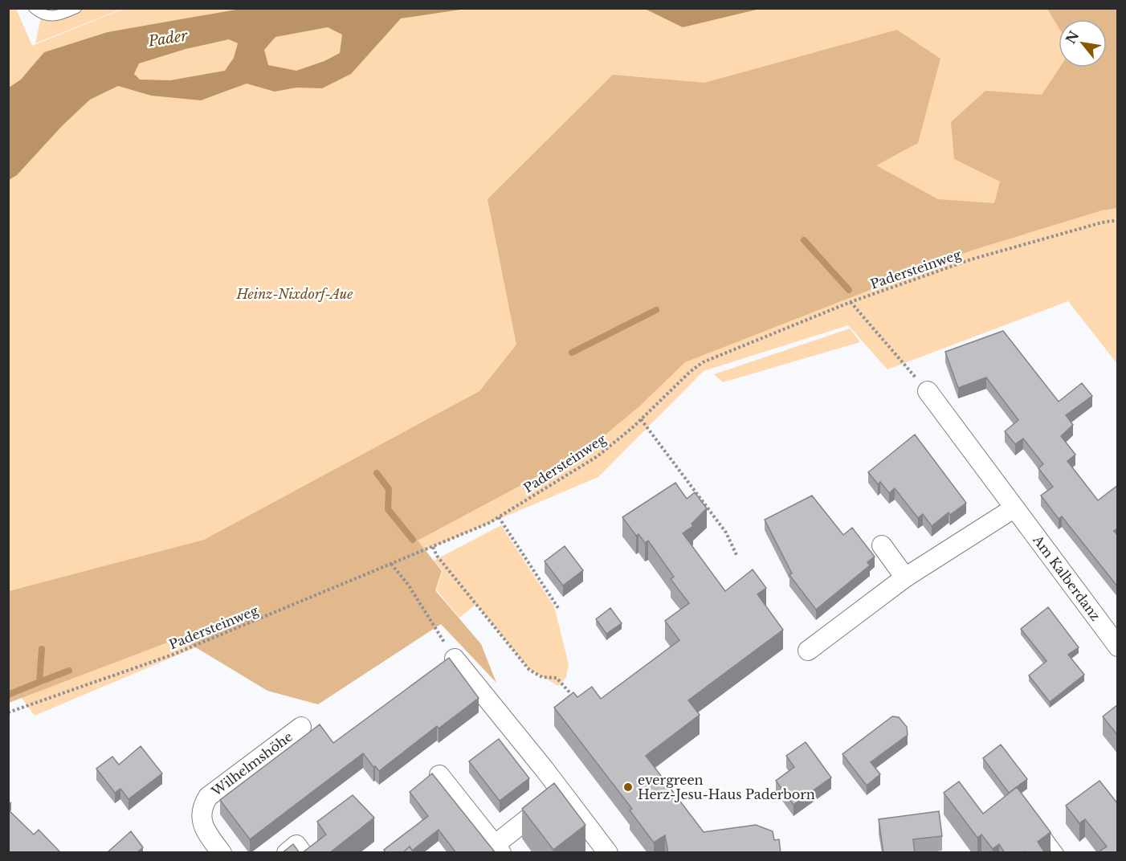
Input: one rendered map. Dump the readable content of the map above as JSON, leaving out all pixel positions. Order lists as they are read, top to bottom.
{
  "streets": {
    "street": ["Am Kalberdanz", "Wilhelmshöhe"],
    "path": ["Padersteinweg"]
  },
  "water": ["Pader"],
  "parks": ["Heinz-Nixdorf-Aue"],
  "places": ["evergreen Herz-Jesu-Haus Paderborn"],
  "north": "top left"
}
